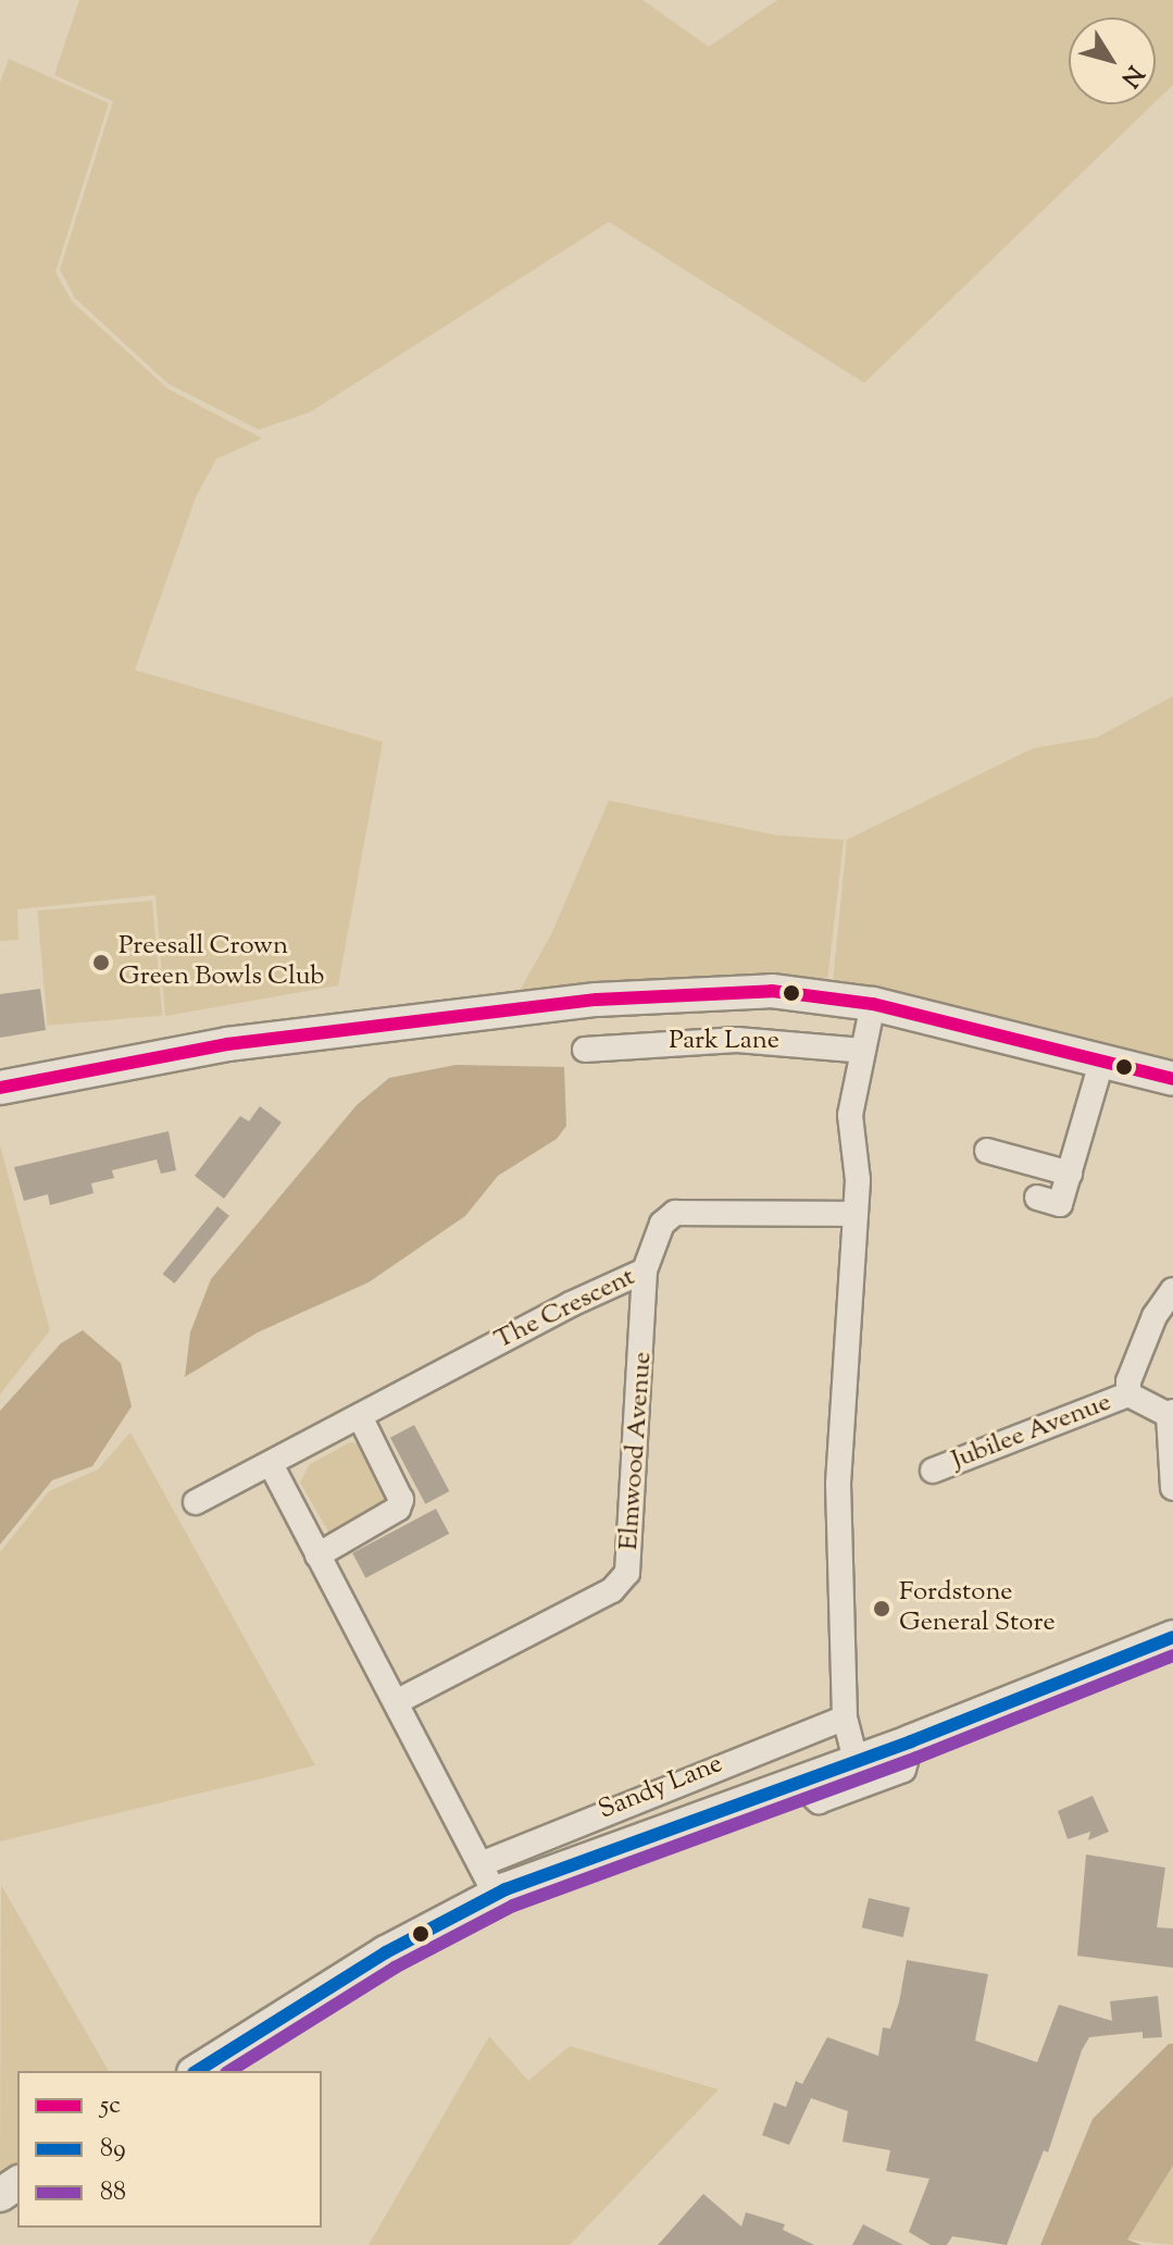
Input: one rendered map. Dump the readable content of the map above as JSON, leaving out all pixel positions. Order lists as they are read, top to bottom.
{
  "streets": {
    "main road": ["Park Lane", "Sandy Lane"],
    "street": ["The Crescent", "Jubilee Avenue", "Elmwood Avenue"]
  },
  "crossings": [
    ["The Crescent", "Elmwood Avenue"]
  ],
  "places": ["Preesall Crown Green Bowls Club", "Fordstone General Store"],
  "lines": ["transit line 5c", "transit line 89", "transit line 88"],
  "legend": ["5c", "89", "88"],
  "north": "bottom right"
}
